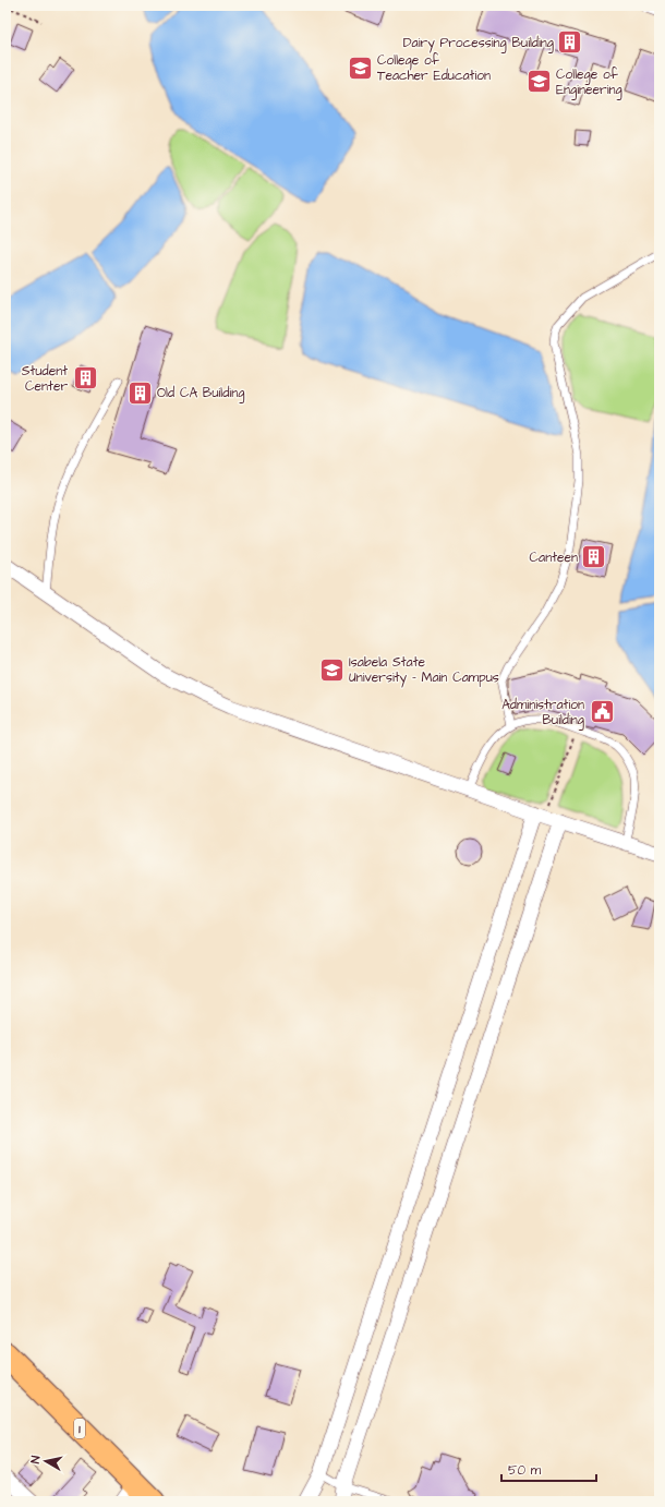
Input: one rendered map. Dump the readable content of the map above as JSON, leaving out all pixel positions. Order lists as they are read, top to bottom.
{
  "streets": {
    "highway": ["1"]
  },
  "places": {
    "building": [
      "Dairy Processing Building",
      "Student Center",
      "Old CA Building",
      "Canteen"
    ],
    "school or university": ["College of Teacher Education", "College of Engineering", "Isabela State University - Main Campus"],
    "public building": ["Administration Building"]
  },
  "scale_bar": "50 m",
  "north": "left"
}
